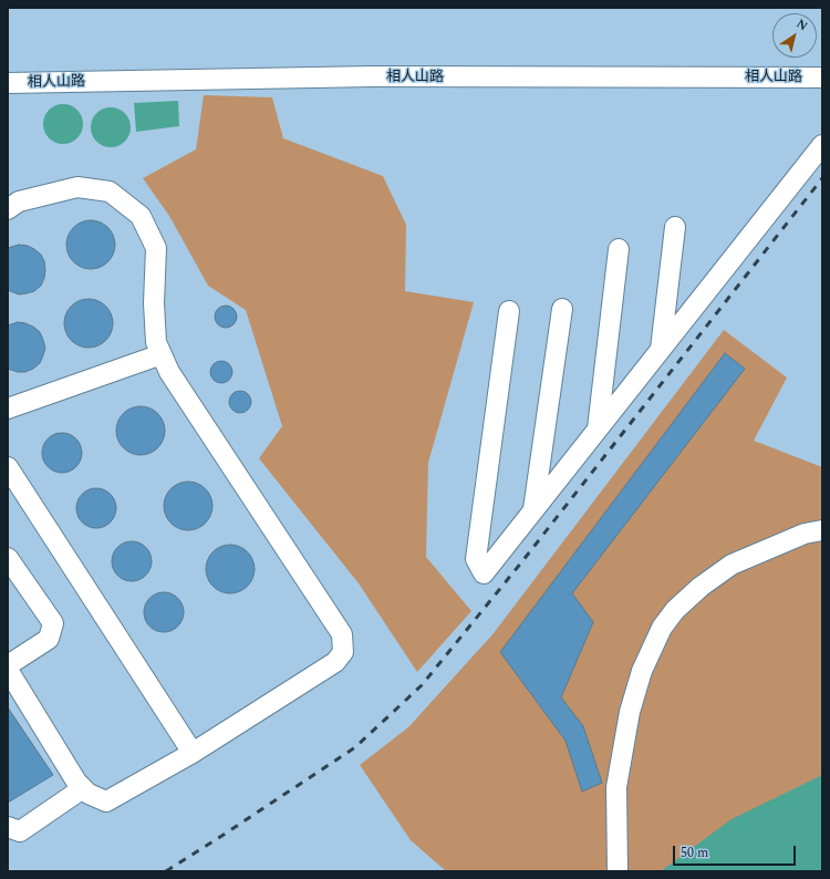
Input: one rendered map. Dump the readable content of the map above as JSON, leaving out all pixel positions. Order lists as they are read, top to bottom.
{
  "streets": {
    "street": ["相人山路"]
  },
  "scale_bar": "50 m",
  "north": "top right"
}
